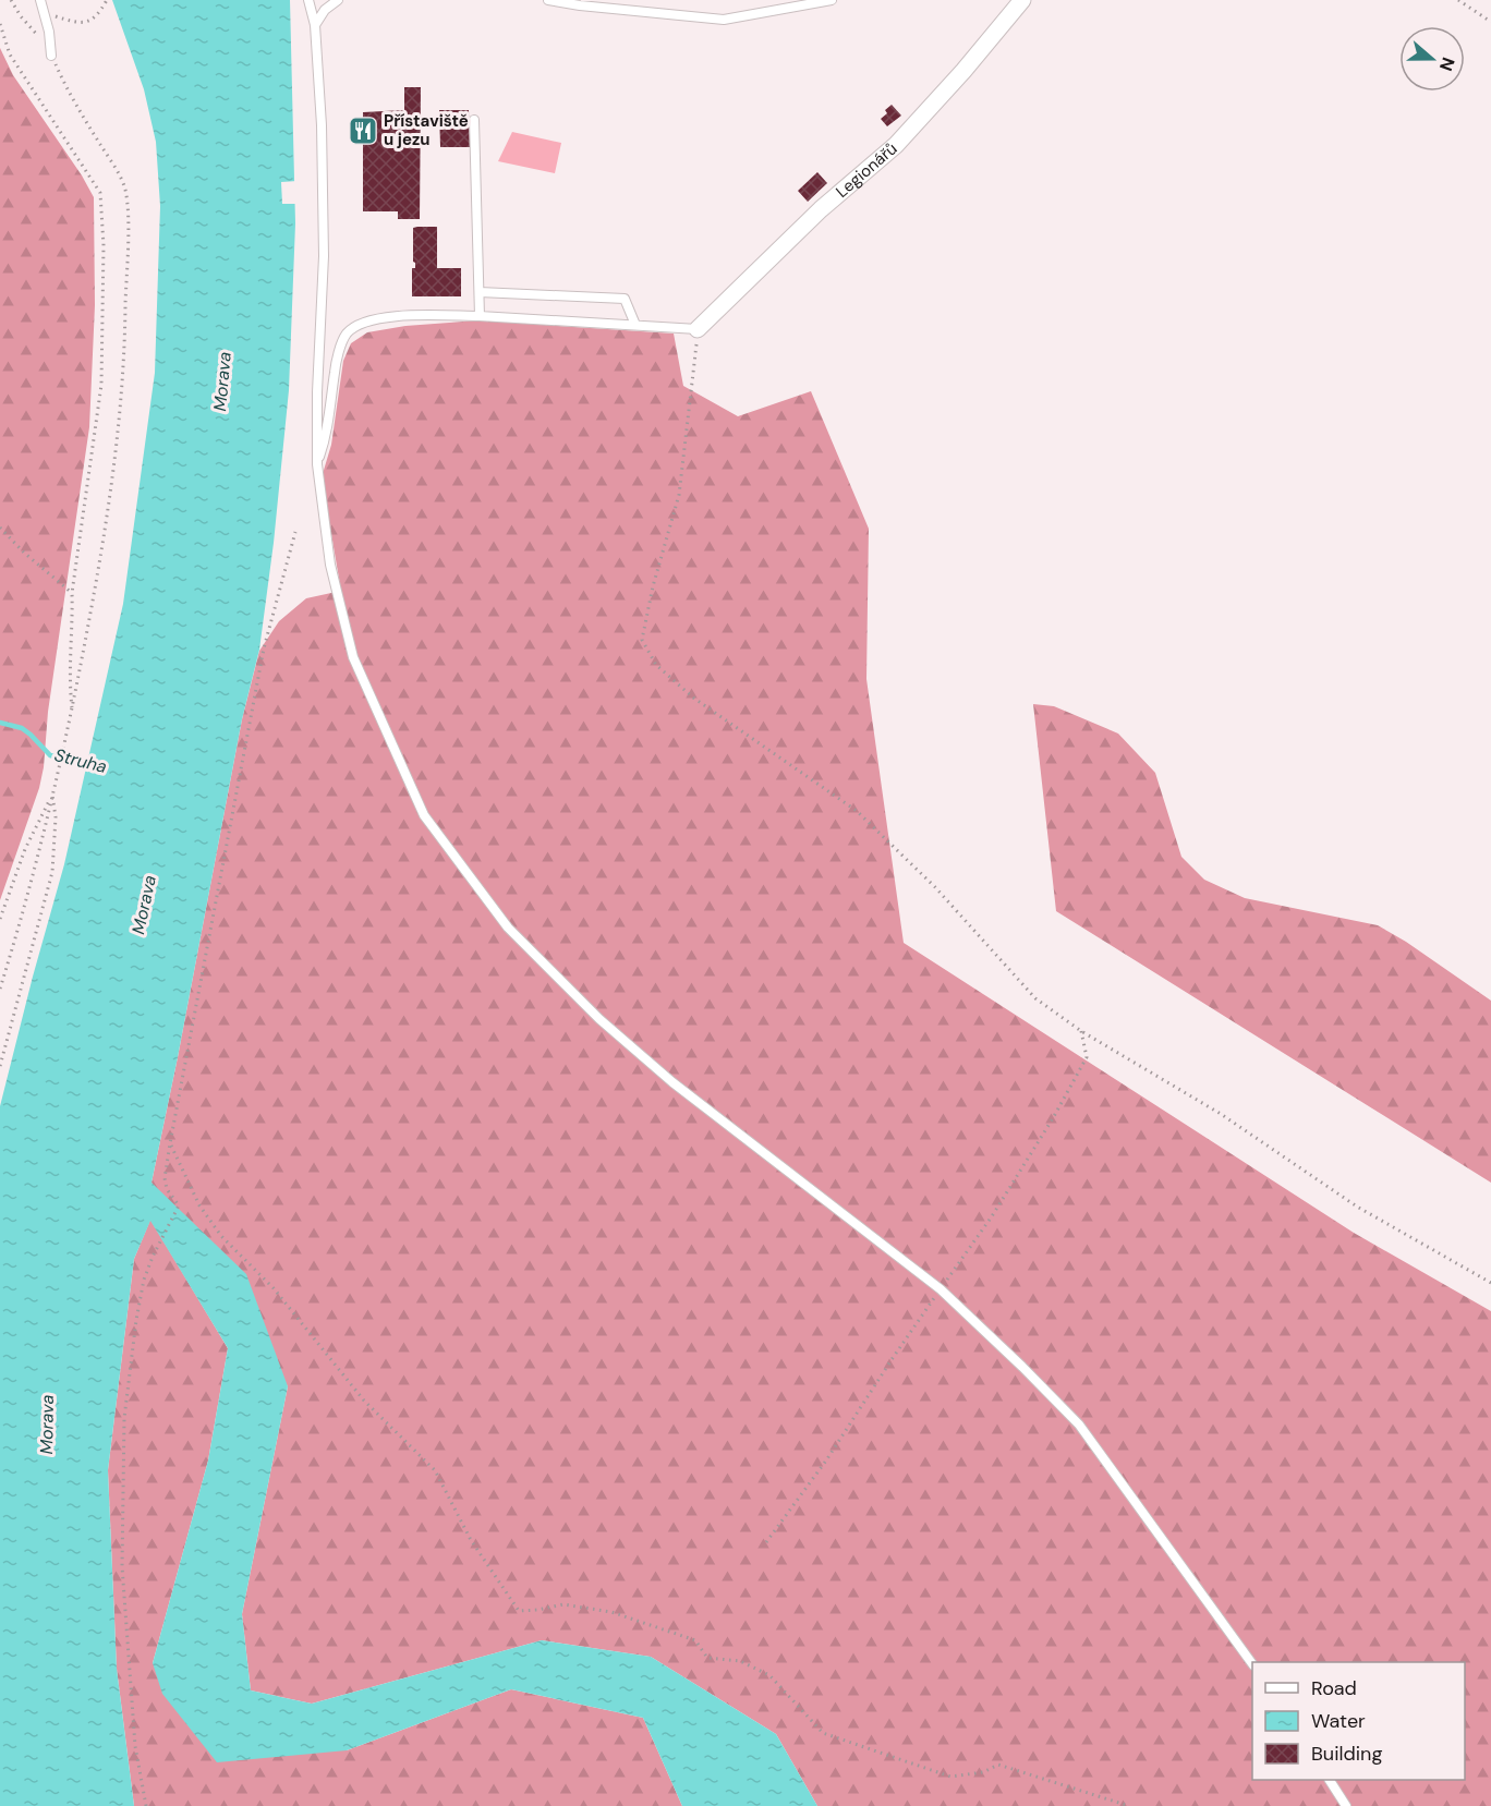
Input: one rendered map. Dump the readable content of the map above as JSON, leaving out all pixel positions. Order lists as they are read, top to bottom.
{
  "streets": {
    "street": ["Legionářů"]
  },
  "water": ["Morava", "Struha"],
  "places": {
    "restaurant": ["Přístaviště u jezu"]
  },
  "legend": ["Road", "Water", "Building"],
  "north": "right"
}
